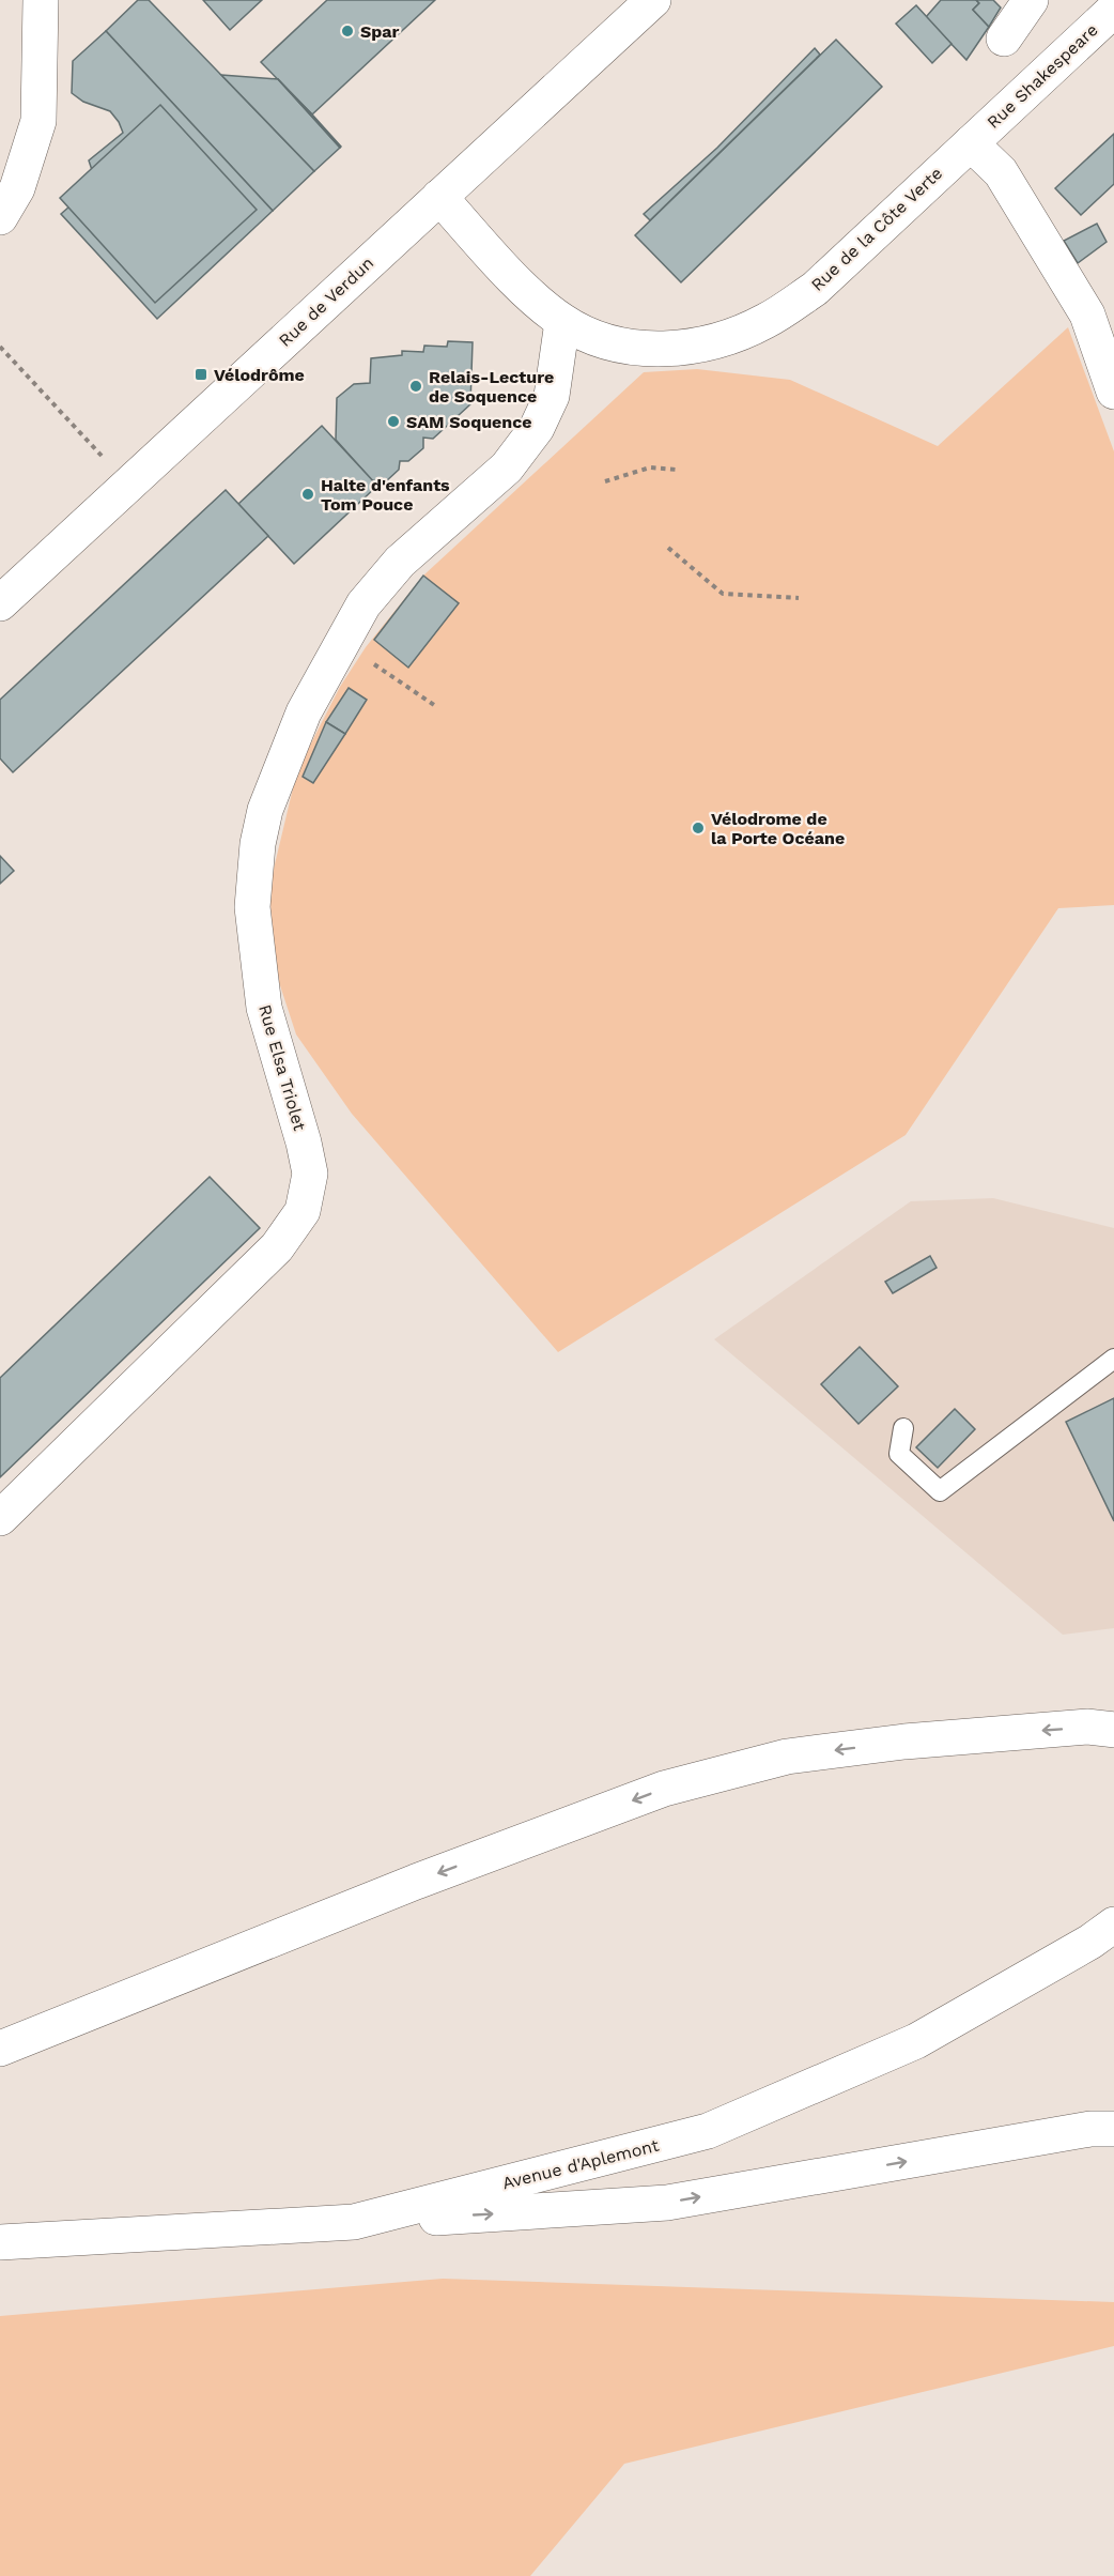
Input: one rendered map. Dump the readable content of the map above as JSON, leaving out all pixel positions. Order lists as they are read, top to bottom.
{
  "streets": {
    "street": [
      "Rue Shakespeare",
      "Rue de la Côte Verte",
      "Rue de Verdun",
      "Rue Elsa Triolet",
      "Avenue d'Aplemont"
    ]
  },
  "crossings": [
    ["Rue Shakespeare", "Rue de la Côte Verte"],
    ["Rue de la Côte Verte", "Rue de Verdun"],
    ["Rue de la Côte Verte", "Rue Elsa Triolet"]
  ],
  "places": {
    "other": [
      "Spar",
      "Relais-Lecture de Soquence",
      "SAM Soquence",
      "Halte d'enfants Tom Pouce",
      "Vélodrome de la Porte Océane"
    ],
    "transit": ["Vélodrôme"]
  }
}
